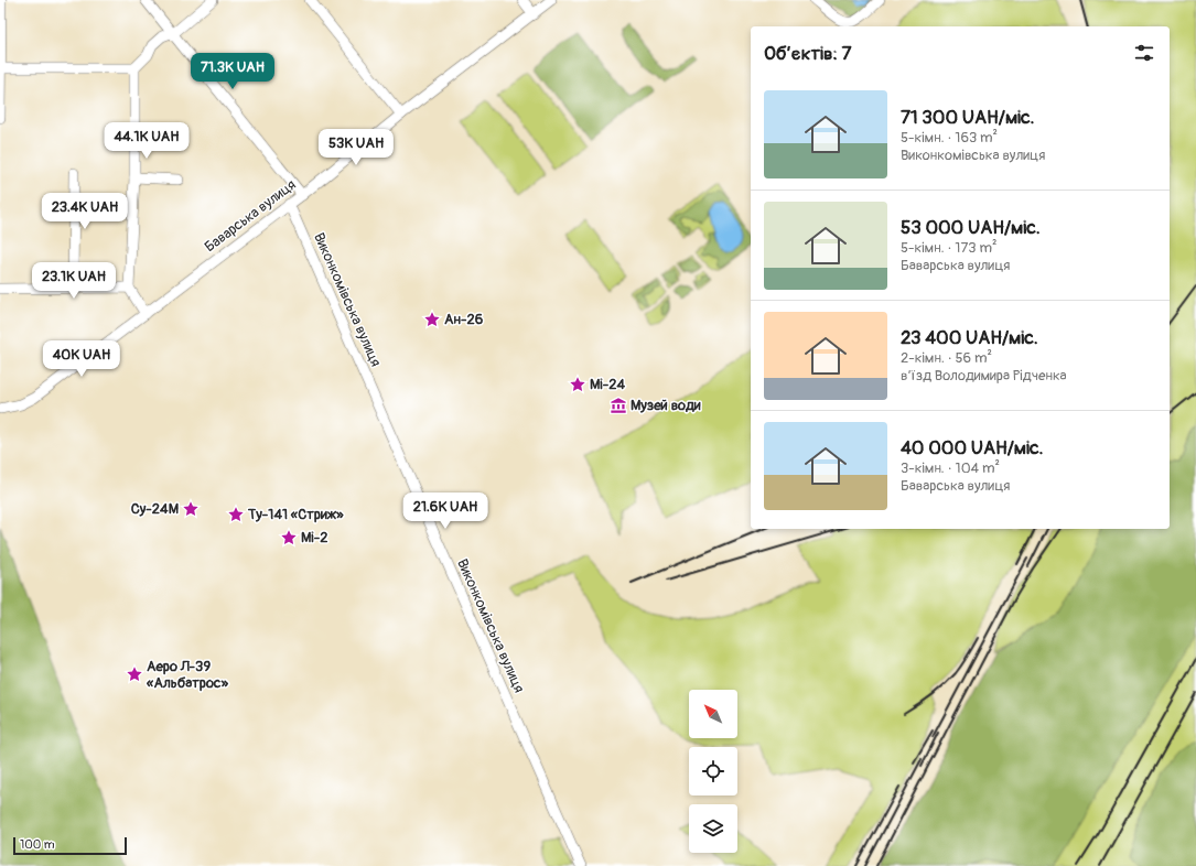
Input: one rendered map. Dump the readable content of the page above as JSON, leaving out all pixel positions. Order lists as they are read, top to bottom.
{
  "streets": {
    "street": ["Баварська вулиця", "Виконкомівська вулиця"]
  },
  "crossings": [
    ["Баварська вулиця", "Виконкомівська вулиця"]
  ],
  "places": {
    "place": [
      "Ан-26",
      "Мі-24",
      "Су-24М",
      "Ту-141 «Стриж»",
      "Мі-2",
      "Аеро Л-39 «Альбатрос»"
    ],
    "museum": ["Музей води"]
  },
  "scale_bar": "100 m",
  "north": "top left",
  "page": {
    "heading": "Об’єктів: 7",
    "price": [
      "71.3K UAH",
      "44.1K UAH",
      "53K UAH",
      "23.4K UAH",
      "23.1K UAH",
      "40K UAH",
      "21.6K UAH"
    ],
    "list": [
      {
        "name": "71 300 UAH/міс.",
        "note": "5-кімн. · 163 m² · Виконкомівська вулиця"
      },
      {
        "name": "53 000 UAH/міс.",
        "note": "5-кімн. · 173 m² · Баварська вулиця"
      },
      {
        "name": "23 400 UAH/міс.",
        "note": "2-кімн. · 56 m² · в’їзд Володимира Рідченка"
      },
      {
        "name": "40 000 UAH/міс.",
        "note": "3-кімн. · 104 m² · Баварська вулиця"
      }
    ],
    "scale": "100 m"
  }
}
